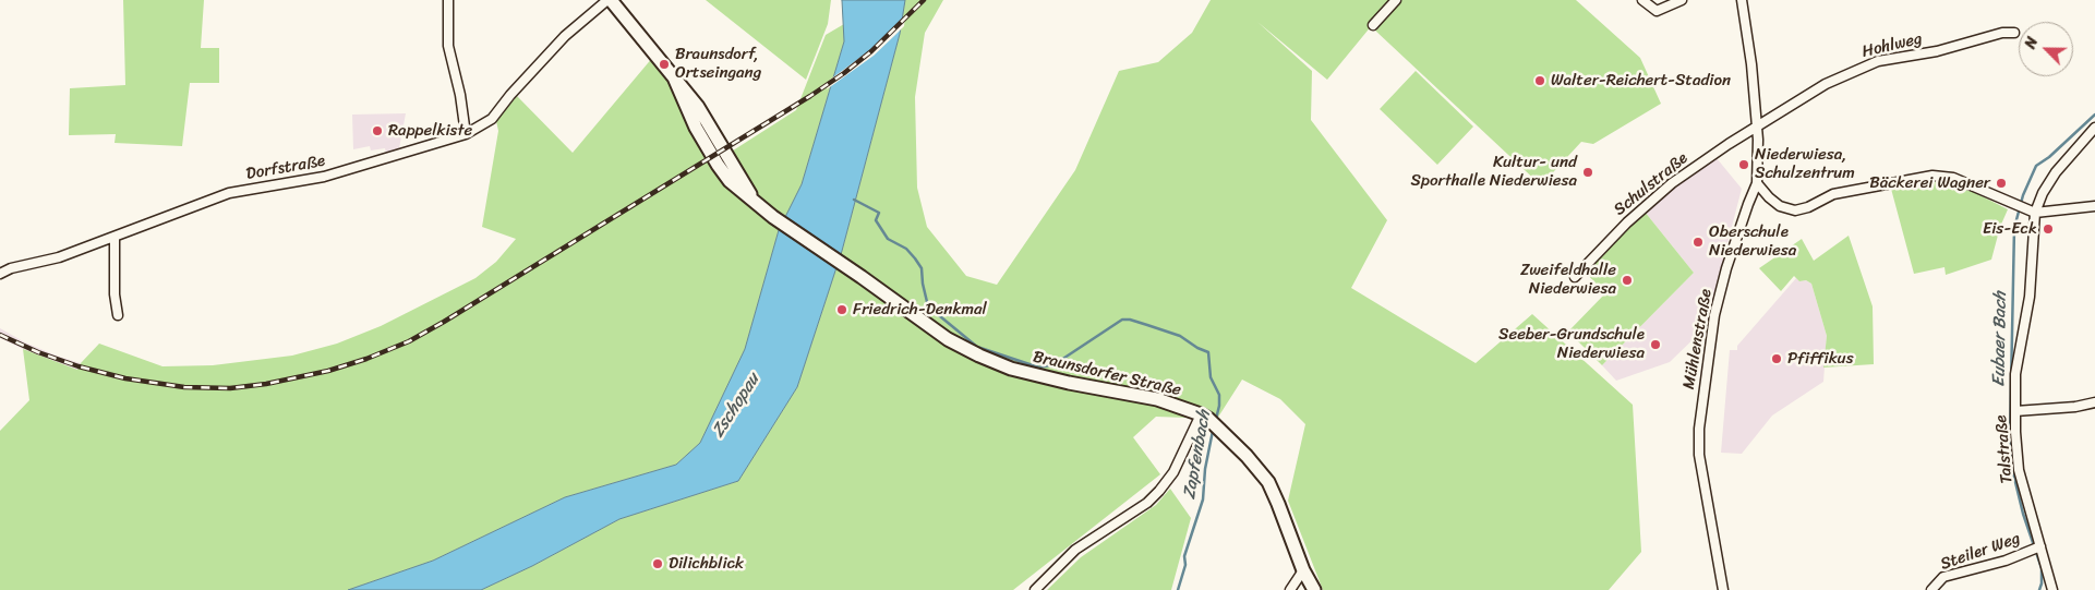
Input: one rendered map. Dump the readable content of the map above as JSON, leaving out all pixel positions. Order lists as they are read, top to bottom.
{
  "streets": {
    "street": [
      "Hohlweg",
      "Dorfstraße",
      "Schulstraße",
      "Mühlenstraße",
      "Braunsdorfer Straße",
      "Talstraße",
      "Steiler Weg"
    ]
  },
  "crossings": [
    ["Hohlweg", "Schulstraße"],
    ["Hohlweg", "Mühlenstraße"],
    ["Dorfstraße", "Braunsdorfer Straße"],
    ["Schulstraße", "Mühlenstraße"],
    ["Talstraße", "Steiler Weg"]
  ],
  "water": ["Eubaer Bach", "Zschopau", "Zapfenbach"],
  "places": [
    "Braunsdorf, Ortseingang",
    "Walter-Reichert-Stadion",
    "Rappelkiste",
    "Niederwiesa, Schulzentrum",
    "Kultur- und Sporthalle Niederwiesa",
    "Bäckerei Wagner",
    "Eis-Eck",
    "Oberschule Niederwiesa",
    "Zweifeldhalle Niederwiesa",
    "Friedrich-Denkmal",
    "Seeber-Grundschule Niederwiesa",
    "Pfiffikus",
    "Dilichblick"
  ],
  "north": "top left"
}
